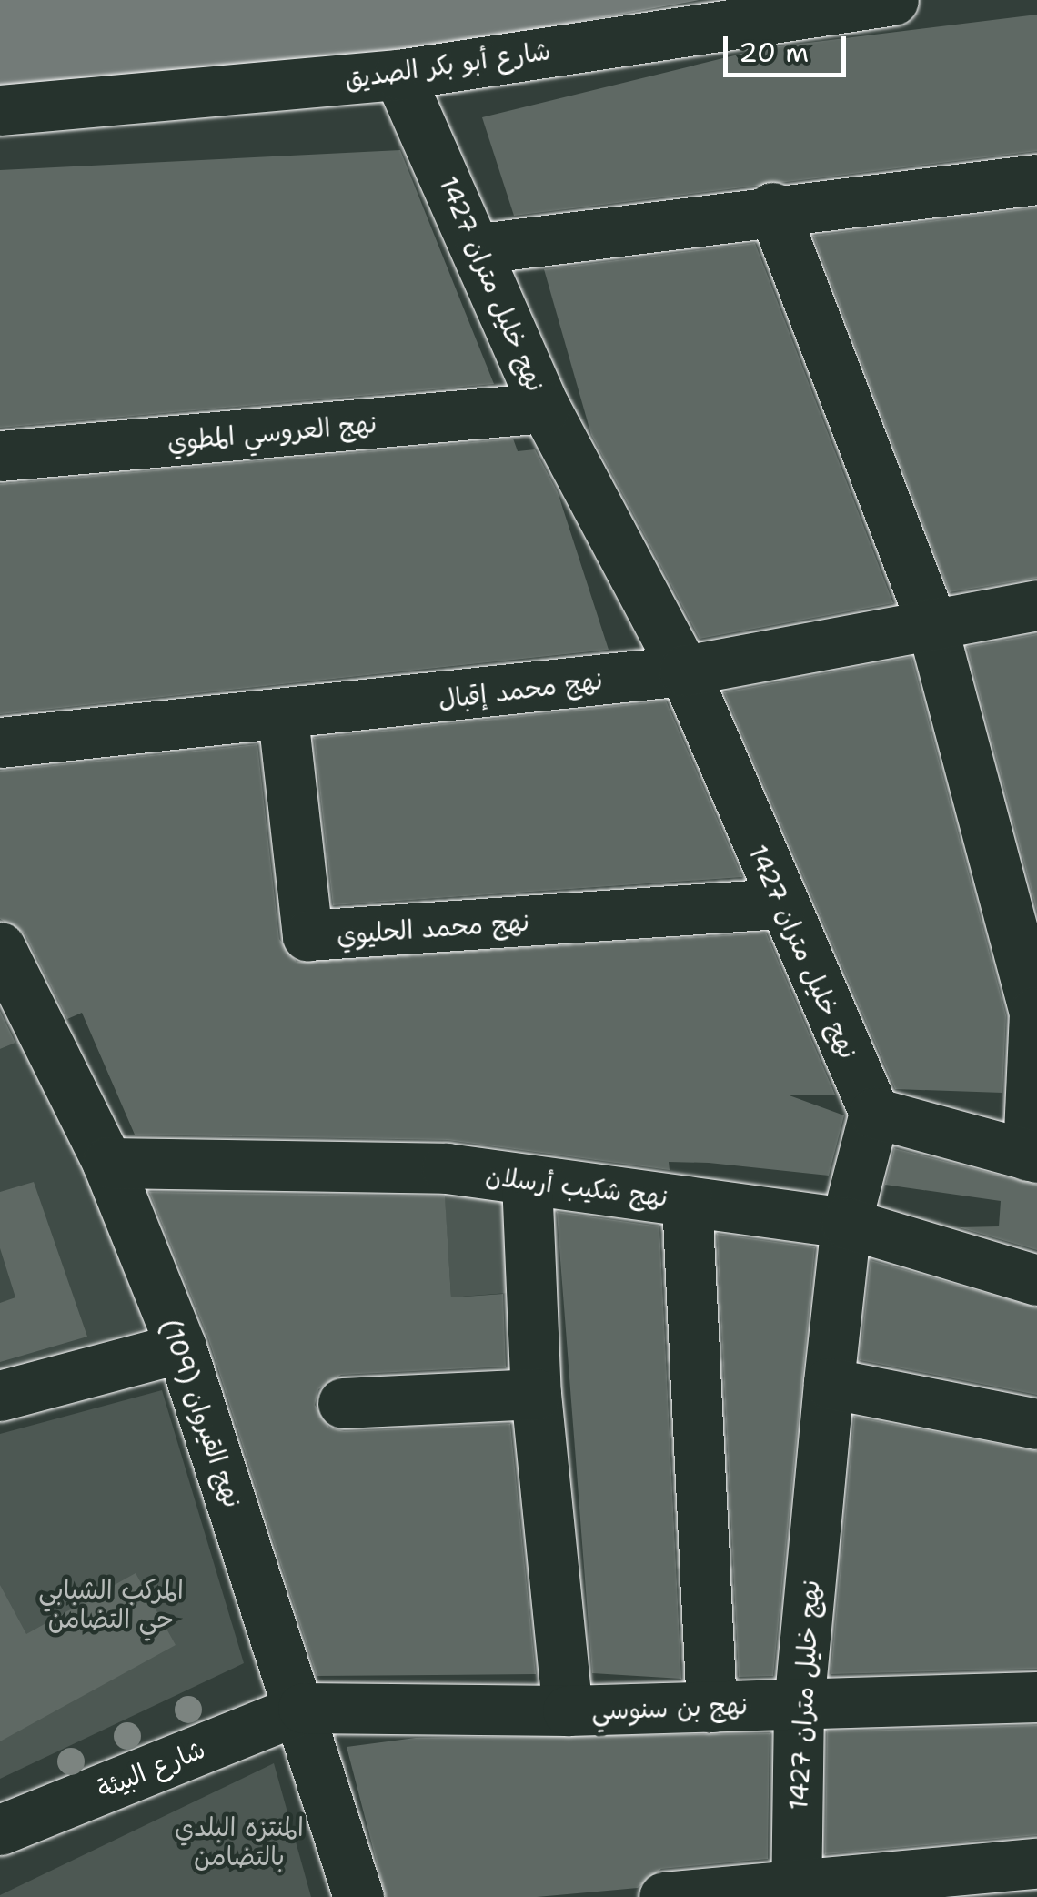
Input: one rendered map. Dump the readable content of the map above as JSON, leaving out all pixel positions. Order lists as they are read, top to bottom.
{
  "streets": {
    "street": [
      "شارع أبو بكر الصديق",
      "نهج خليل متران 1427",
      "نهج العروسي المطوي",
      "نهج محمد إقبال",
      "نهج محمد الحليوي",
      "نهج شكيب أرسلان",
      "نهج القيروان (109)",
      "نهج بن سنوسي",
      "شارع البيئة"
    ]
  },
  "crossings": [
    ["شارع أبو بكر الصديق", "نهج خليل متران 1427"],
    ["نهج خليل متران 1427", "نهج العروسي المطوي"],
    ["نهج خليل متران 1427", "نهج محمد إقبال"],
    ["نهج خليل متران 1427", "نهج محمد الحليوي"],
    ["نهج خليل متران 1427", "نهج شكيب أرسلان"],
    ["نهج خليل متران 1427", "نهج بن سنوسي"],
    ["نهج محمد إقبال", "نهج محمد الحليوي"],
    ["نهج شكيب أرسلان", "نهج القيروان (109)"],
    ["نهج القيروان (109)", "نهج بن سنوسي"],
    ["نهج القيروان (109)", "شارع البيئة"],
    ["نهج بن سنوسي", "شارع البيئة"]
  ],
  "parks": ["المركب الشبابي حي التضامن", "المنتزه البلدي بالتضامن"],
  "scale_bar": "20 m"
}
